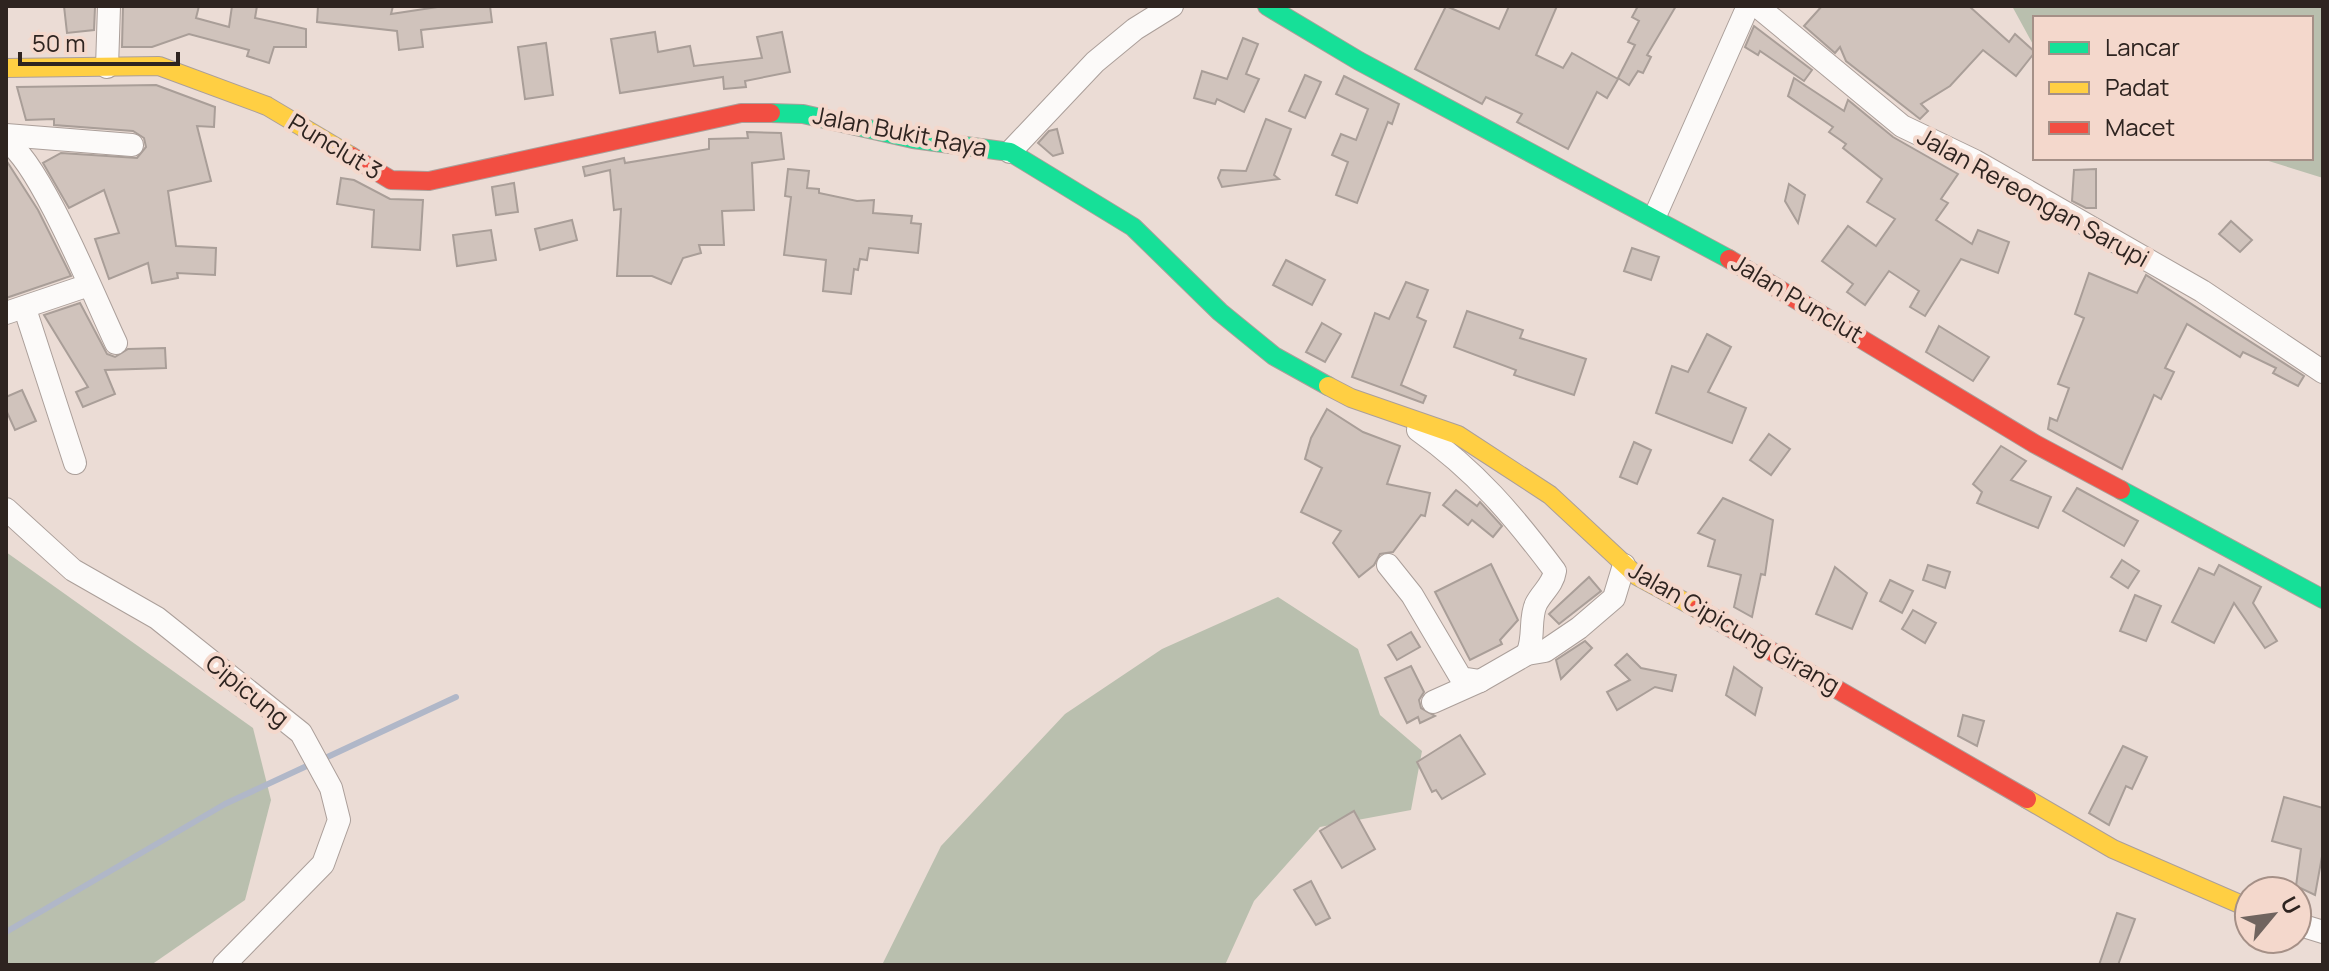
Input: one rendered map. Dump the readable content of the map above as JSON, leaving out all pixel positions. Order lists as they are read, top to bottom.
{
  "streets": {
    "street": [
      "Jalan Bukit Raya",
      "Punclut 3",
      "Jalan Rereongan Sarupi",
      "Jalan Punclut",
      "Jalan Cipicung Girang",
      "Cipicung"
    ]
  },
  "crossings": [
    ["Jalan Bukit Raya", "Punclut 3"],
    ["Jalan Bukit Raya", "Jalan Cipicung Girang"]
  ],
  "legend": ["Lancar", "Padat", "Macet"],
  "scale_bar": "50 m",
  "north": "top right"
}
